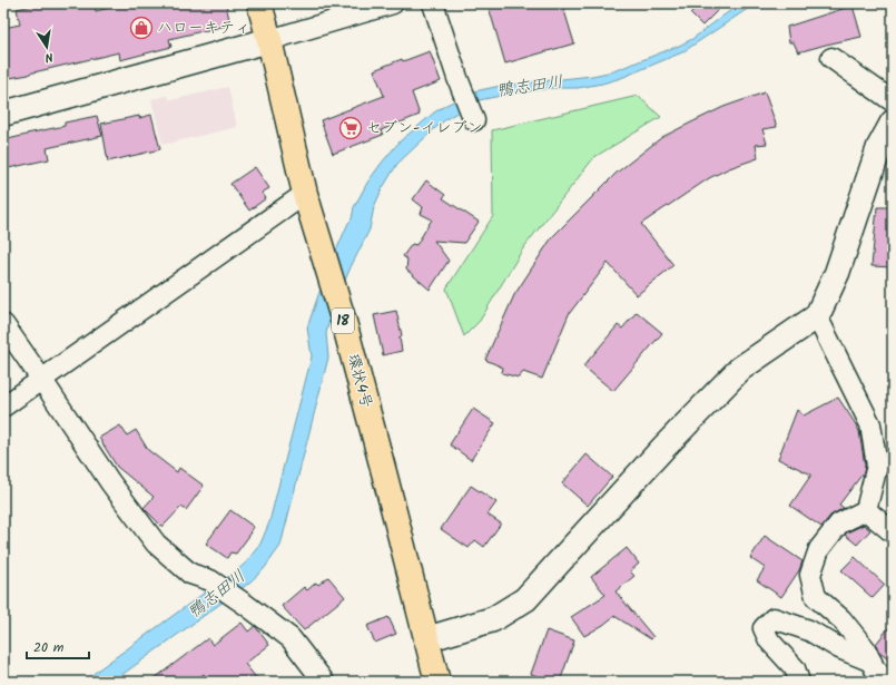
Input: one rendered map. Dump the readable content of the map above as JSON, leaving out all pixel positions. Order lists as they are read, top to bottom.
{
  "streets": {
    "main road": ["18", "環状4号"]
  },
  "water": ["鴨志田川"],
  "places": {
    "shop": ["ハローキティ"],
    "supermarket": ["セブン-イレブン"]
  },
  "scale_bar": "20 m",
  "north": "bottom"
}
